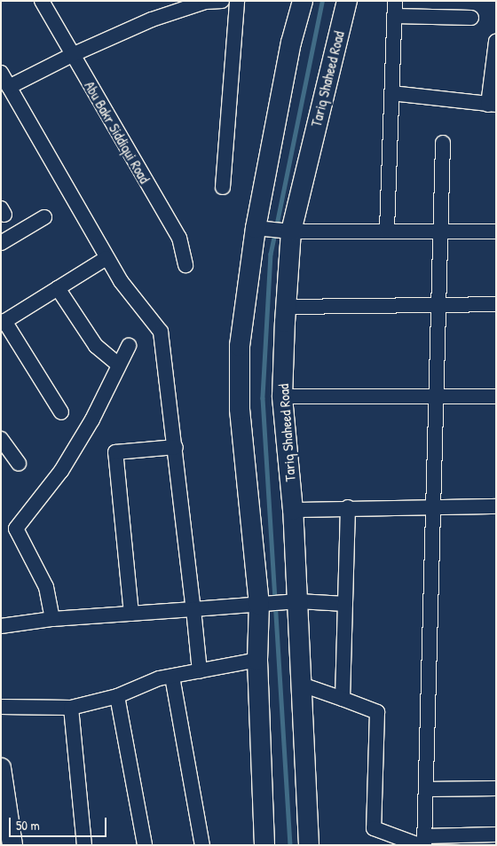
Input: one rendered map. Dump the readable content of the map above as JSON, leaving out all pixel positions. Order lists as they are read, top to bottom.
{
  "streets": {
    "main road": ["Tariq Shaheed Road"],
    "street": ["Abu Bakr Siddiqui Road"]
  },
  "scale_bar": "50 m"
}
